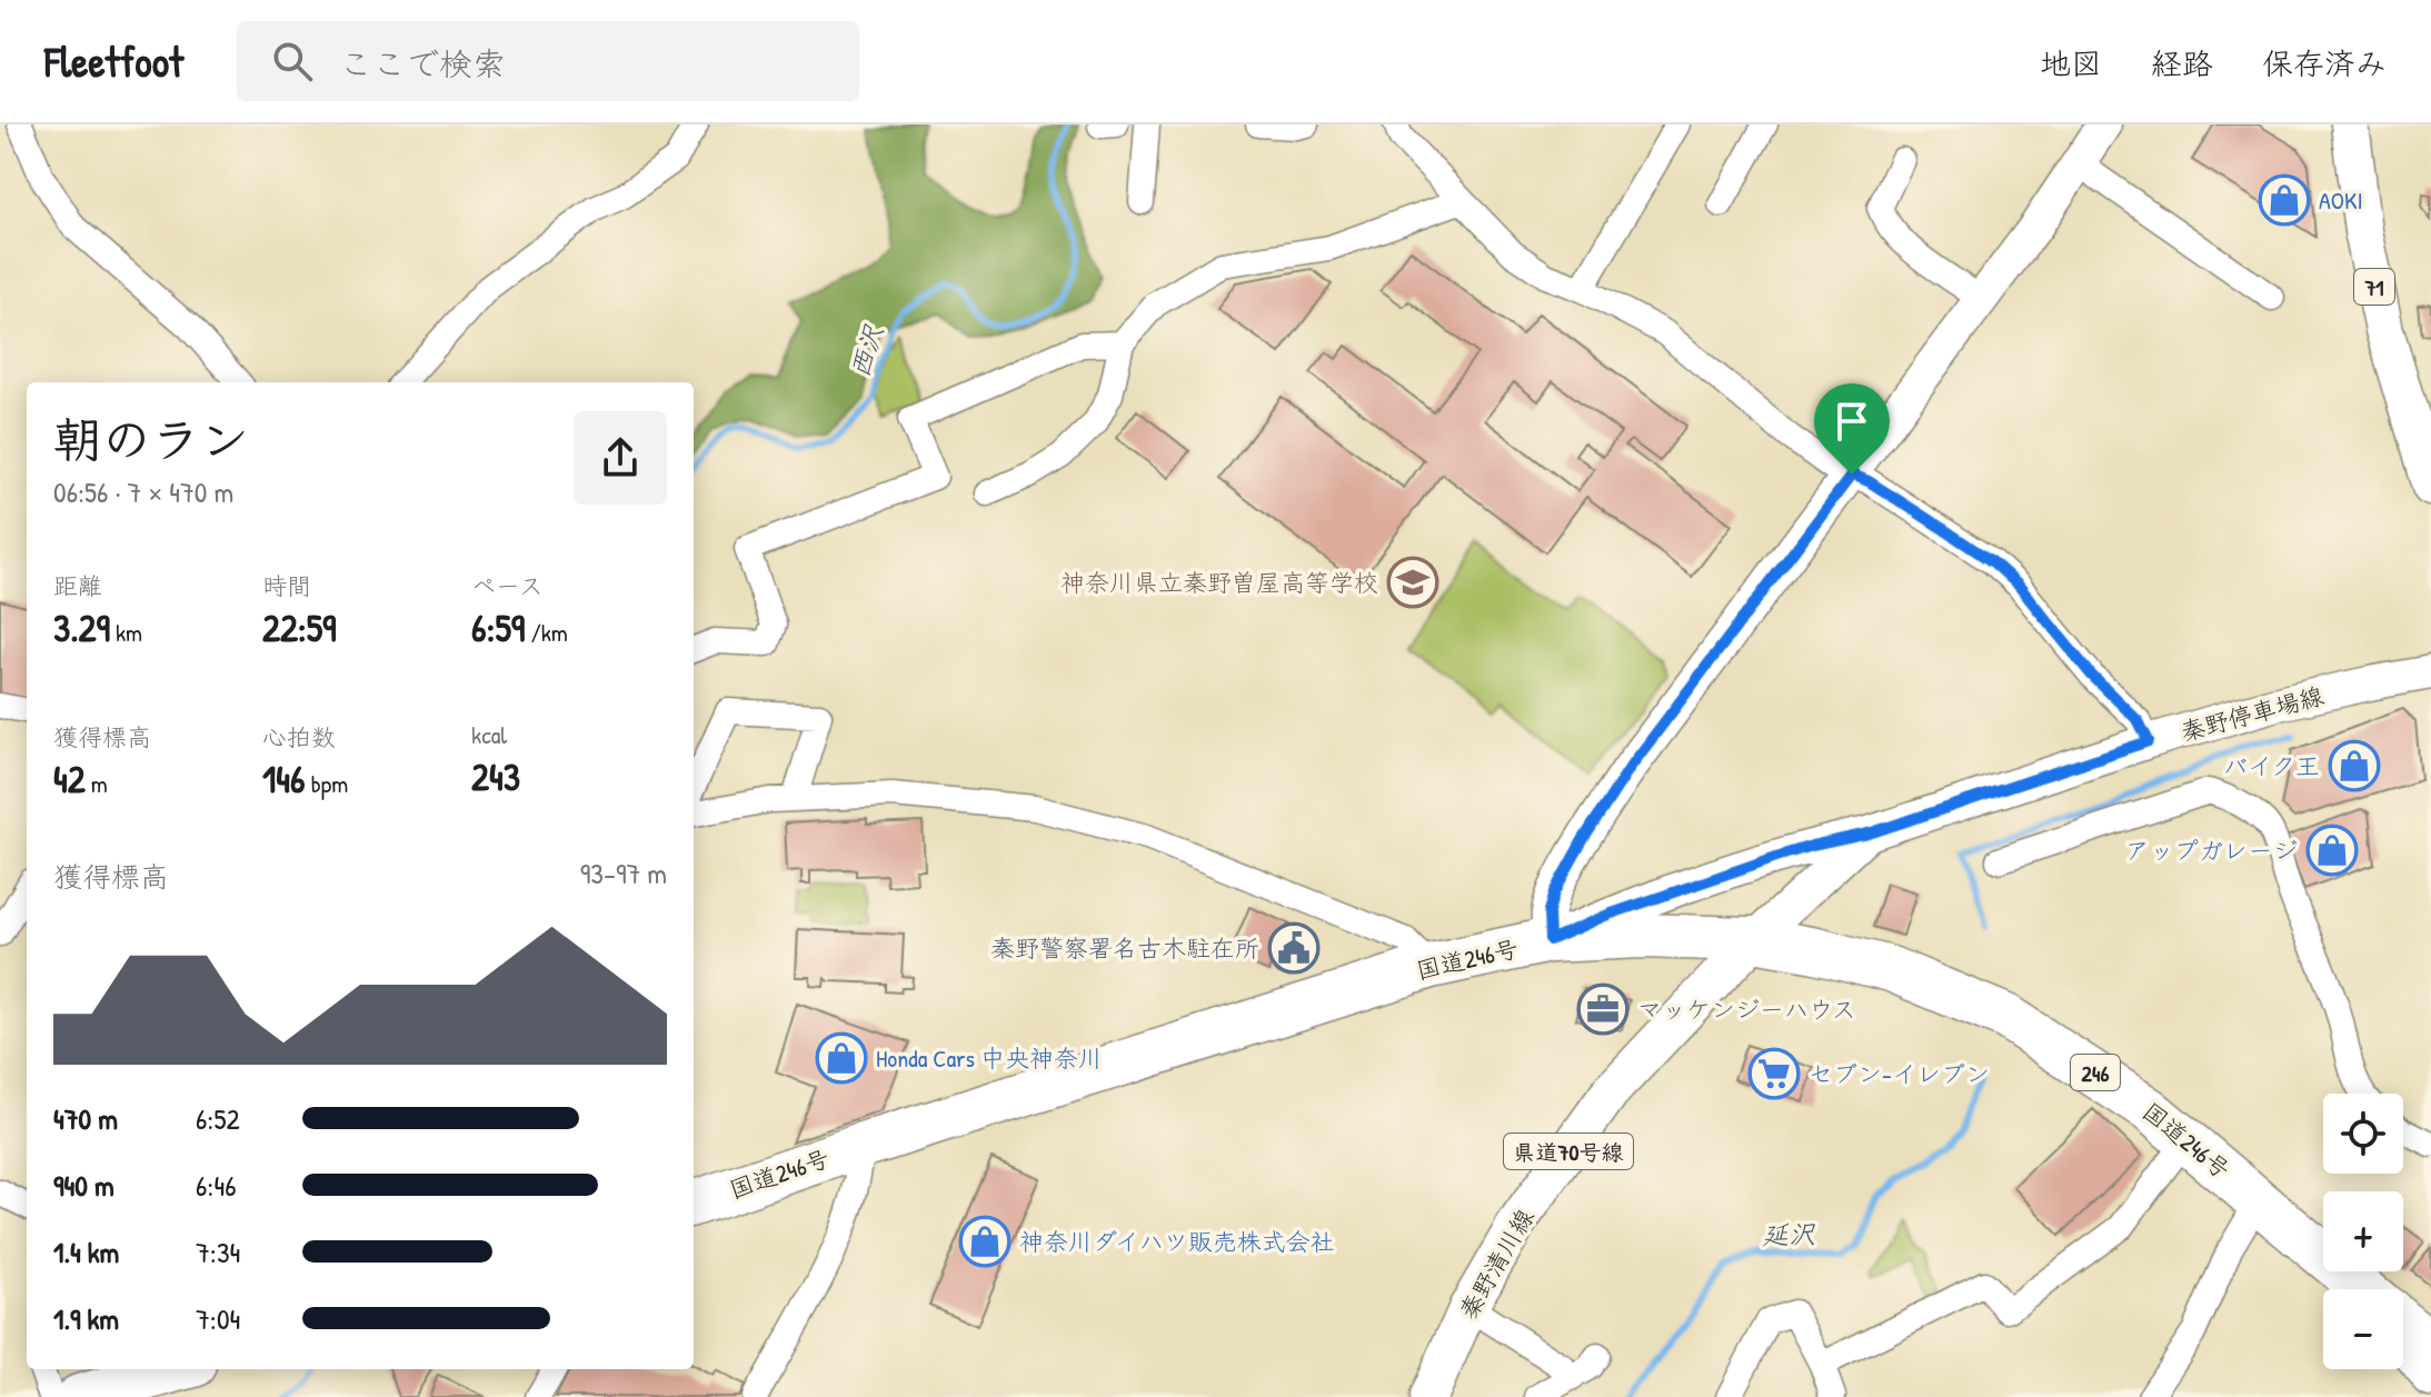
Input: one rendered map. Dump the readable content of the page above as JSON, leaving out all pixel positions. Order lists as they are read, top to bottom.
{
  "streets": {
    "highway": ["国道246号", "246"],
    "main road": [
      "71",
      "秦野停車場線",
      "県道70号線",
      "秦野清川線"
    ]
  },
  "crossings": [
    ["秦野停車場線", "国道246号"],
    ["秦野停車場線", "秦野清川線"],
    ["国道246号", "秦野清川線"]
  ],
  "water": ["西沢", "延沢"],
  "places": {
    "shop": [
      "AOKI",
      "バイク王",
      "アップガレージ",
      "Honda Cars 中央神奈川",
      "神奈川ダイハツ販売株式会社"
    ],
    "school or university": ["神奈川県立秦野曽屋高等学校"],
    "public building": ["秦野警察署名古木駐在所"],
    "office": ["マッケンジーハウス"],
    "supermarket": ["セブン-イレブン"]
  },
  "page": {
    "header": "Fleetfoot",
    "search": "ここで検索",
    "nav": ["地図", "経路", "保存済み"],
    "heading": ["朝のラン", "06:56 · 7 × 470 m"],
    "stats": [
      ["距離", "3.29 km"],
      ["時間", "22:59"],
      ["ペース", "6:59 /km"],
      ["獲得標高", "42 m"],
      ["心拍数", "146 bpm"],
      ["kcal", "243"]
    ],
    "chart": ["獲得標高", "93–97 m"],
    "list": [
      {
        "name": "470 m",
        "note": "6:52"
      },
      {
        "name": "940 m",
        "note": "6:46"
      },
      {
        "name": "1.4 km",
        "note": "7:34"
      },
      {
        "name": "1.9 km",
        "note": "7:04"
      }
    ],
    "map_buttons": ["+", "−"]
  }
}
